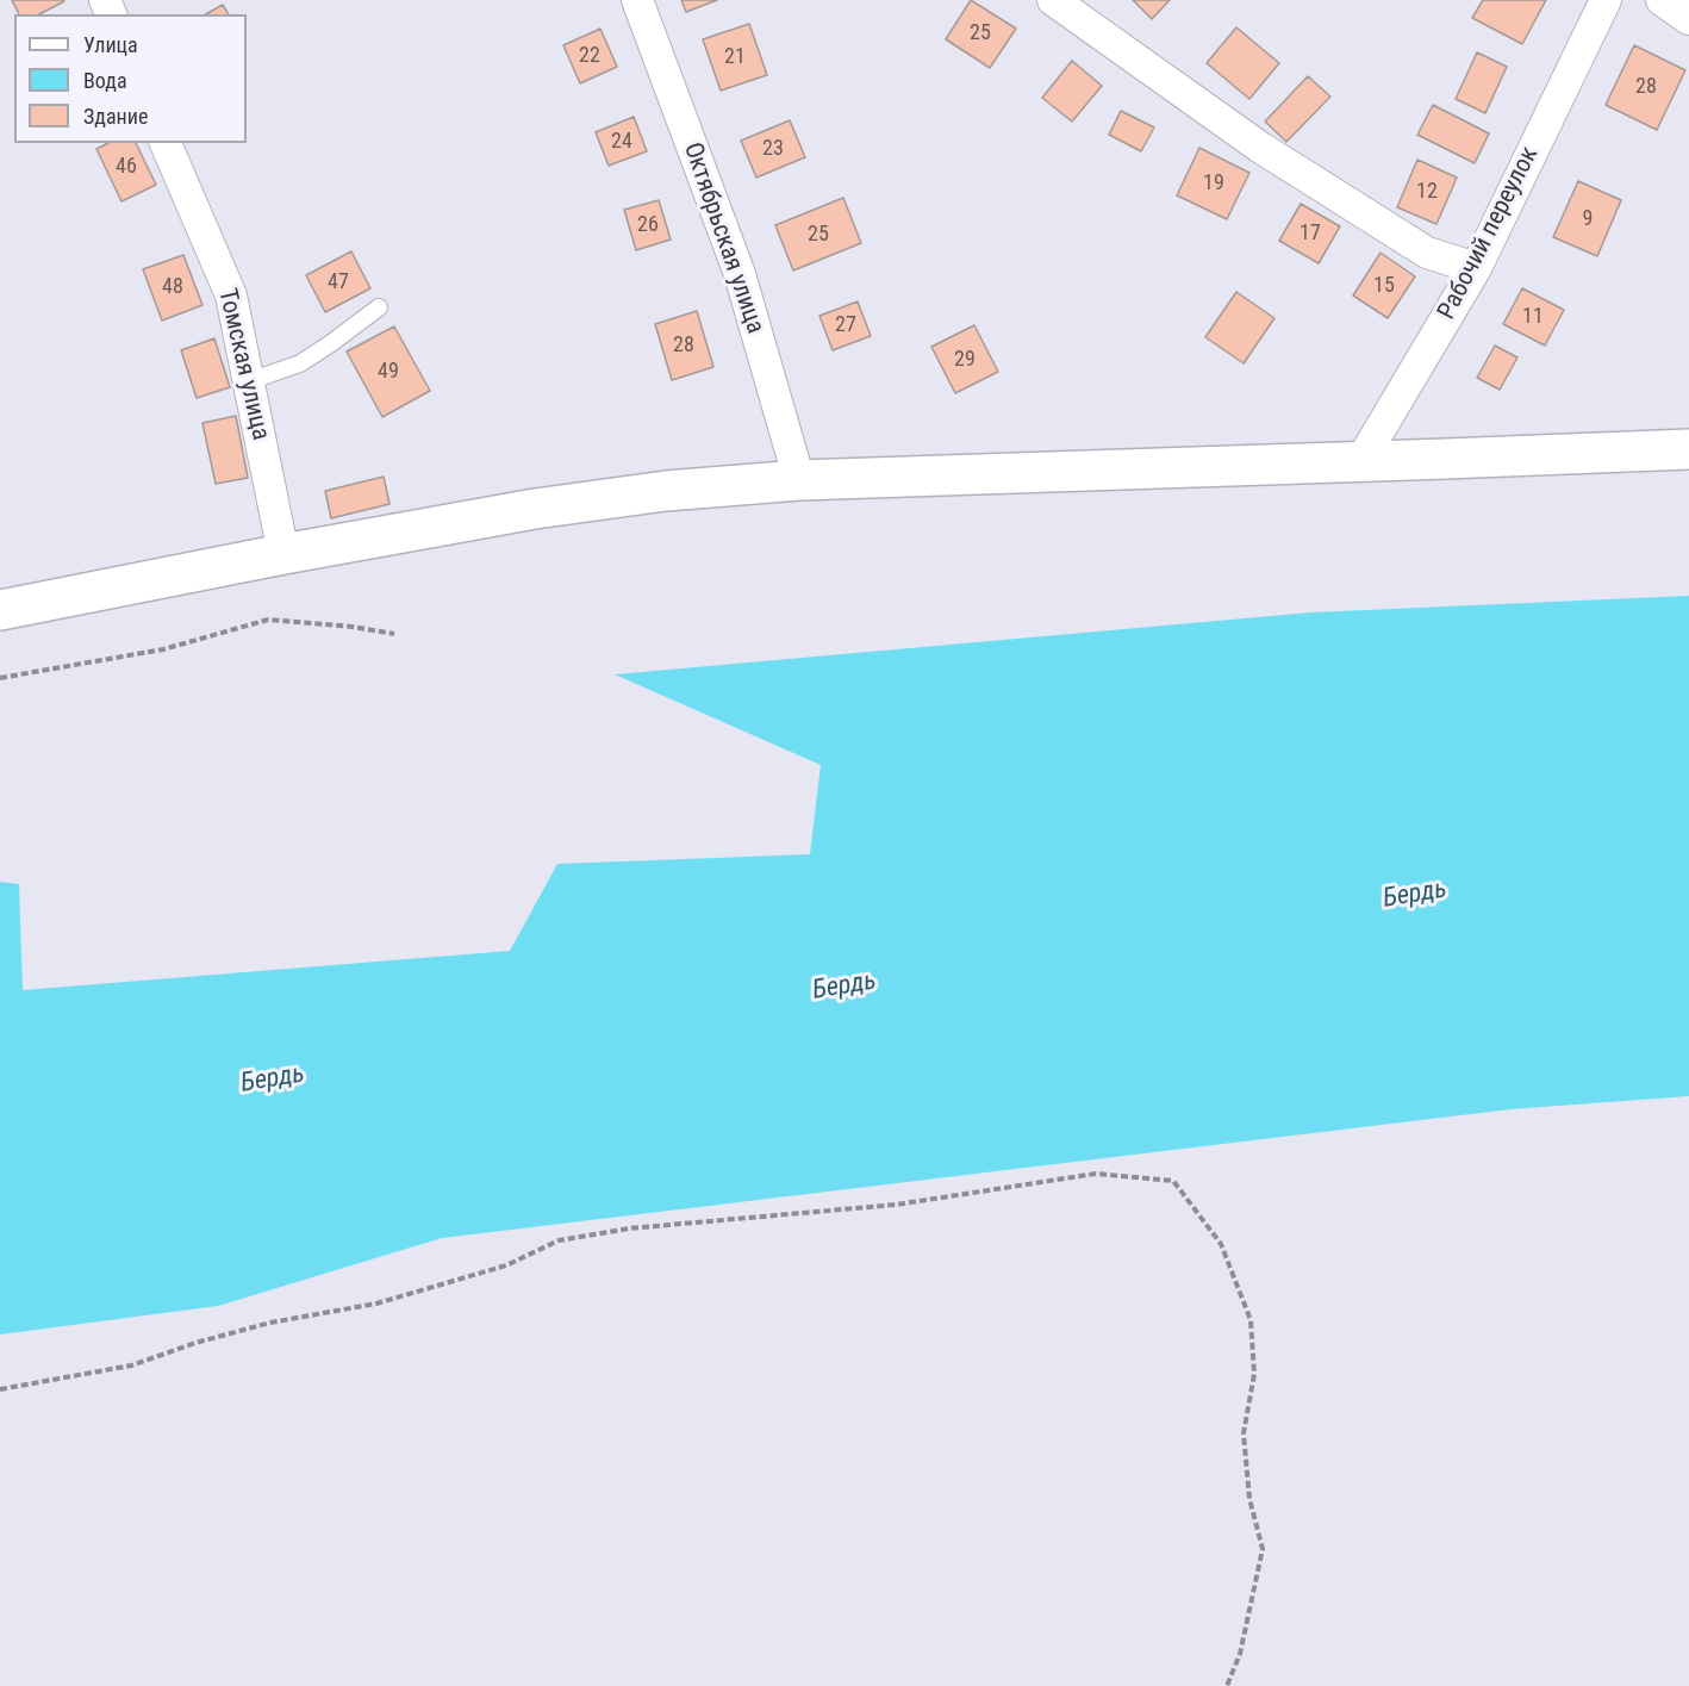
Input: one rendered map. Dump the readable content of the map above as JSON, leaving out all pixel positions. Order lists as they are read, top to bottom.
{
  "streets": {
    "street": ["Рабочий переулок", "Октябрьская улица", "Томская улица"]
  },
  "water": ["Бердь"],
  "house_numbers": [
    "25",
    "22",
    "21",
    "28",
    "24",
    "23",
    "46",
    "19",
    "12",
    "9",
    "26",
    "17",
    "25",
    "47",
    "15",
    "48",
    "11",
    "27",
    "28",
    "29",
    "49"
  ],
  "legend": ["Улица", "Вода", "Здание"]
}
